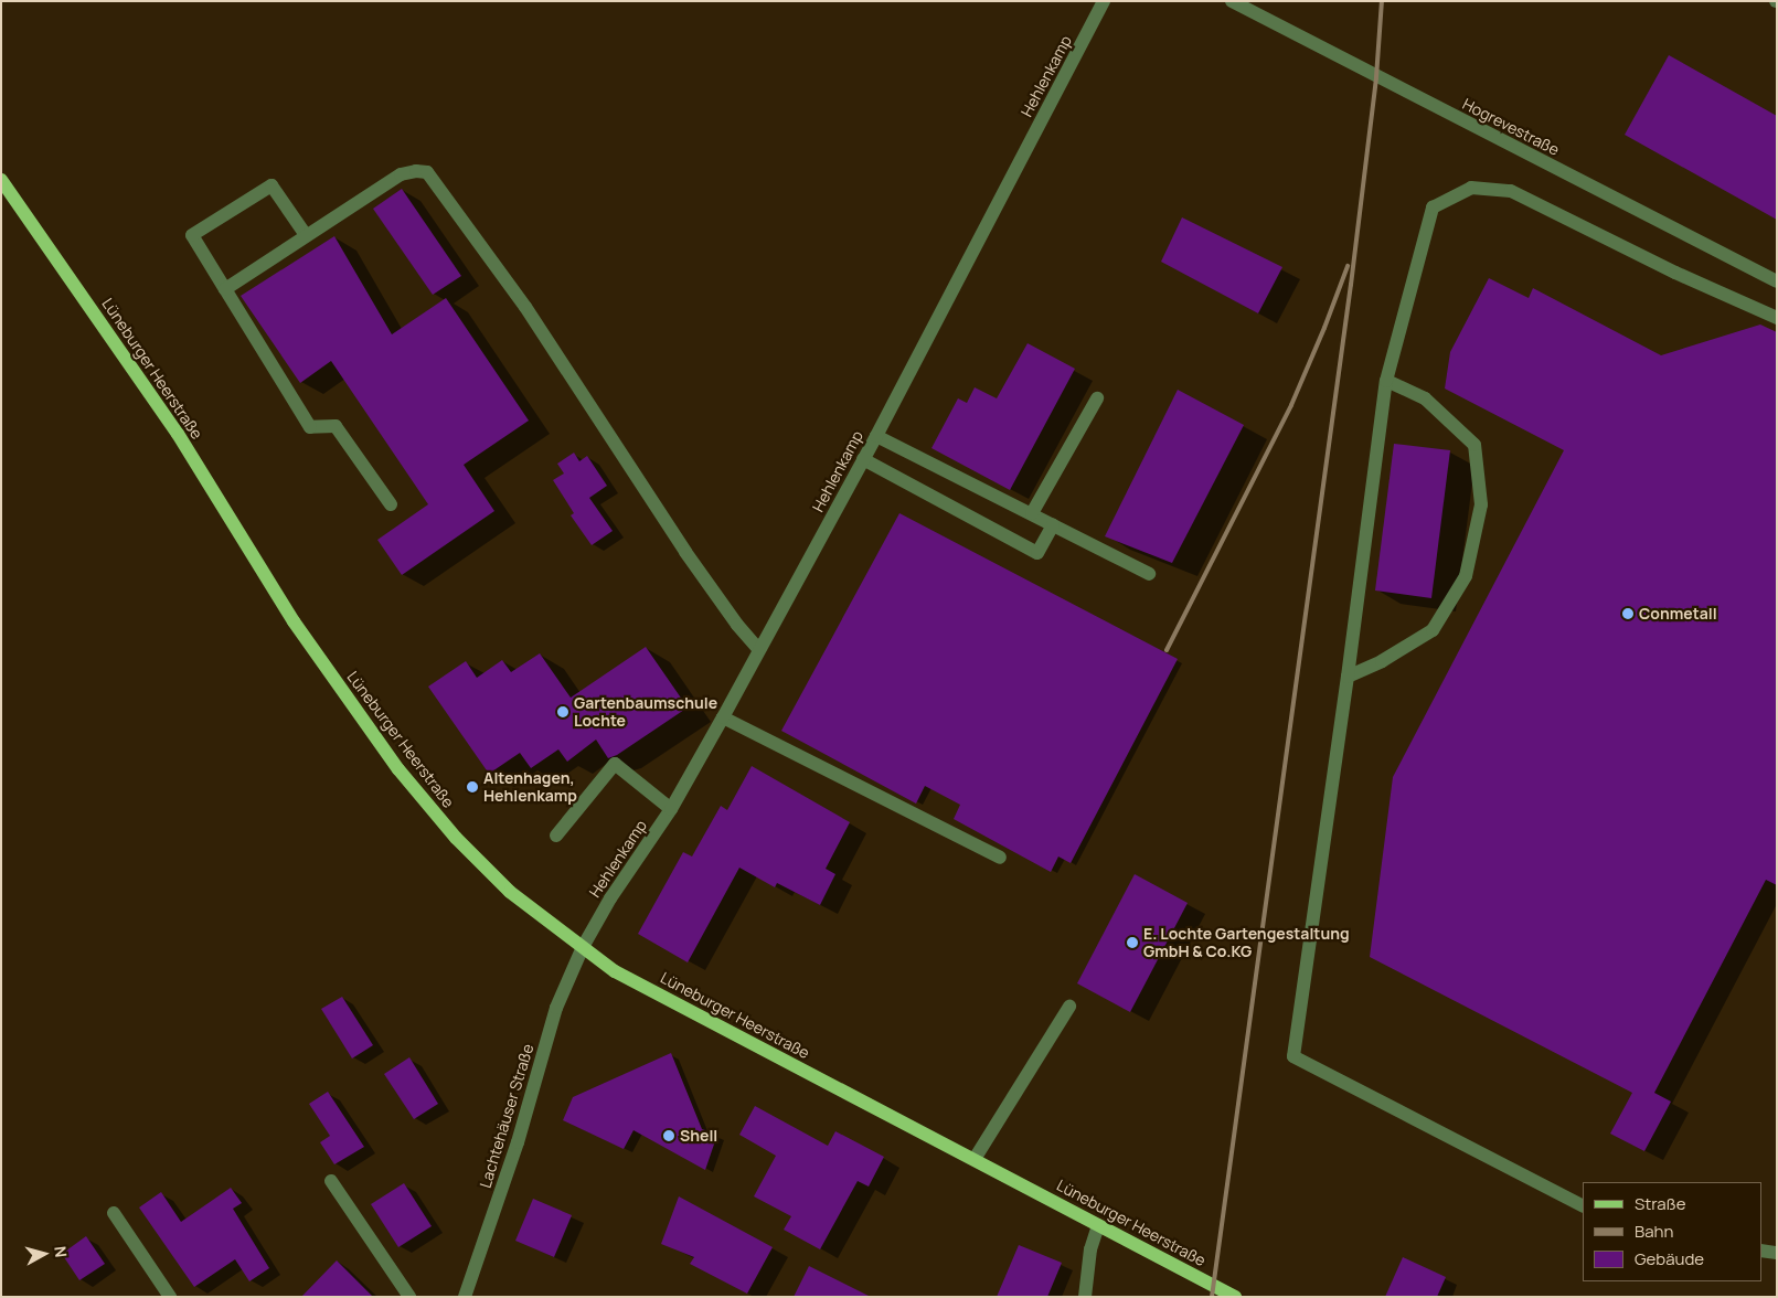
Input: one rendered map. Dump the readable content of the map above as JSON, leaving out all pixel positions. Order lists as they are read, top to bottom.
{
  "streets": {
    "main road": ["Lüneburger Heerstraße"],
    "street": ["Hehlenkamp", "Hogrevestraße", "Lachtehäuser Straße"]
  },
  "crossings": [
    ["Hehlenkamp", "Lüneburger Heerstraße"],
    ["Hehlenkamp", "Lachtehäuser Straße"],
    ["Lüneburger Heerstraße", "Lachtehäuser Straße"]
  ],
  "places": [
    "Conmetall",
    "Gartenbaumschule Lochte",
    "Altenhagen, Hehlenkamp",
    "E. Lochte Gartengestaltung GmbH & Co.KG",
    "Shell"
  ],
  "legend": ["Straße", "Bahn", "Gebäude"],
  "north": "right"
}
